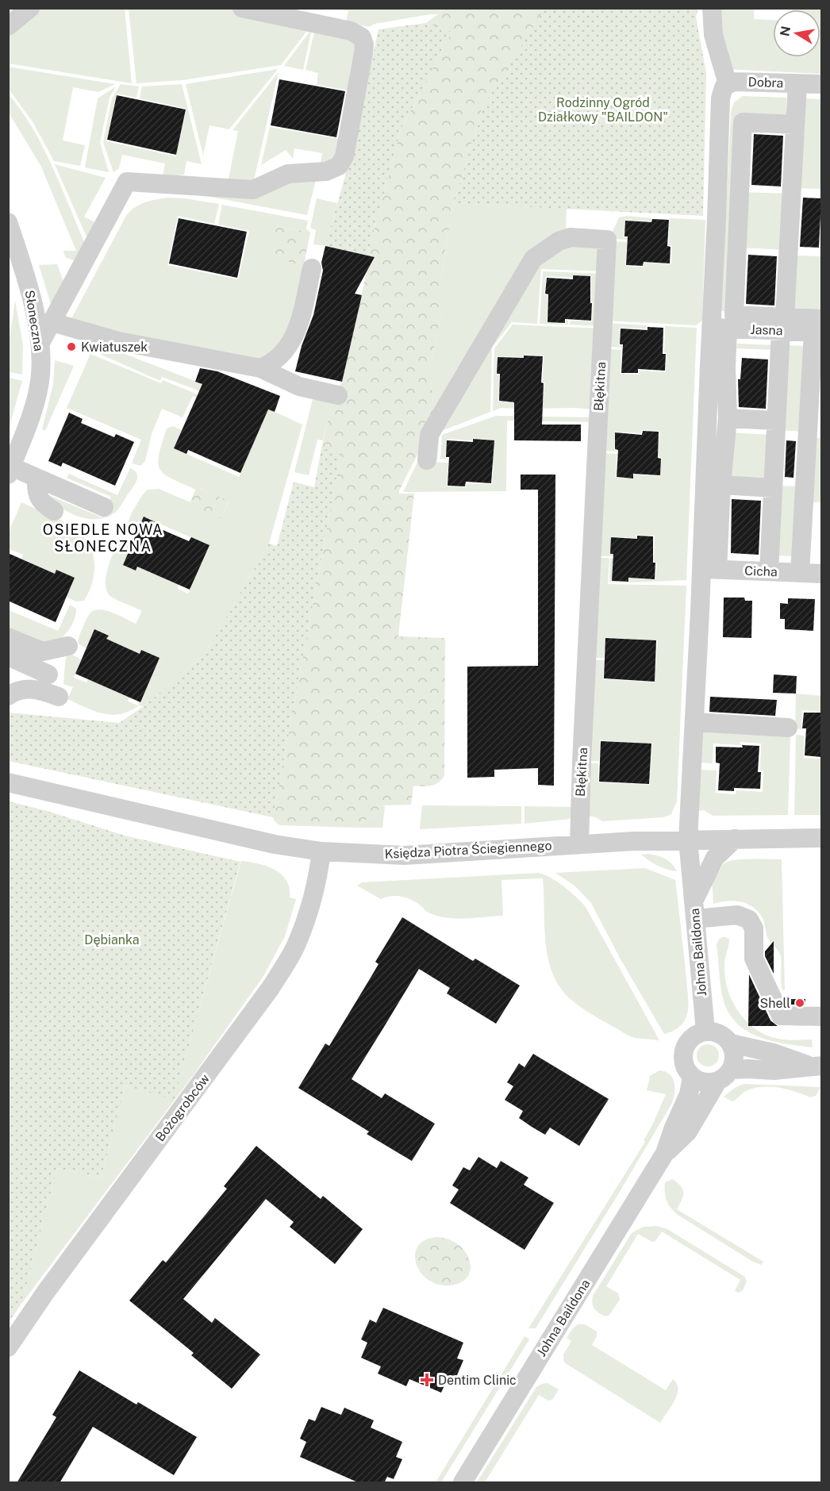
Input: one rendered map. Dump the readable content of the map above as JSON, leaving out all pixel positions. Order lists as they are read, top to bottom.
{
  "streets": {
    "street": [
      "Dobra",
      "Słoneczna",
      "Jasna",
      "Błękitna",
      "Cicha",
      "Księdza Piotra Ściegiennego",
      "Johna Baildona",
      "Bożogrobców"
    ]
  },
  "crossings": [
    ["Błękitna", "Księdza Piotra Ściegiennego"],
    ["Księdza Piotra Ściegiennego", "Johna Baildona"],
    ["Księdza Piotra Ściegiennego", "Bożogrobców"]
  ],
  "districts": ["OSIEDLE NOWA SŁONECZNA"],
  "parks": ["Rodzinny Ogród Działkowy \"BAILDON\"", "Dębianka"],
  "places": {
    "other": ["Kwiatuszek", "Shell"],
    "health": ["Dentim Clinic"]
  },
  "north": "left"
}
